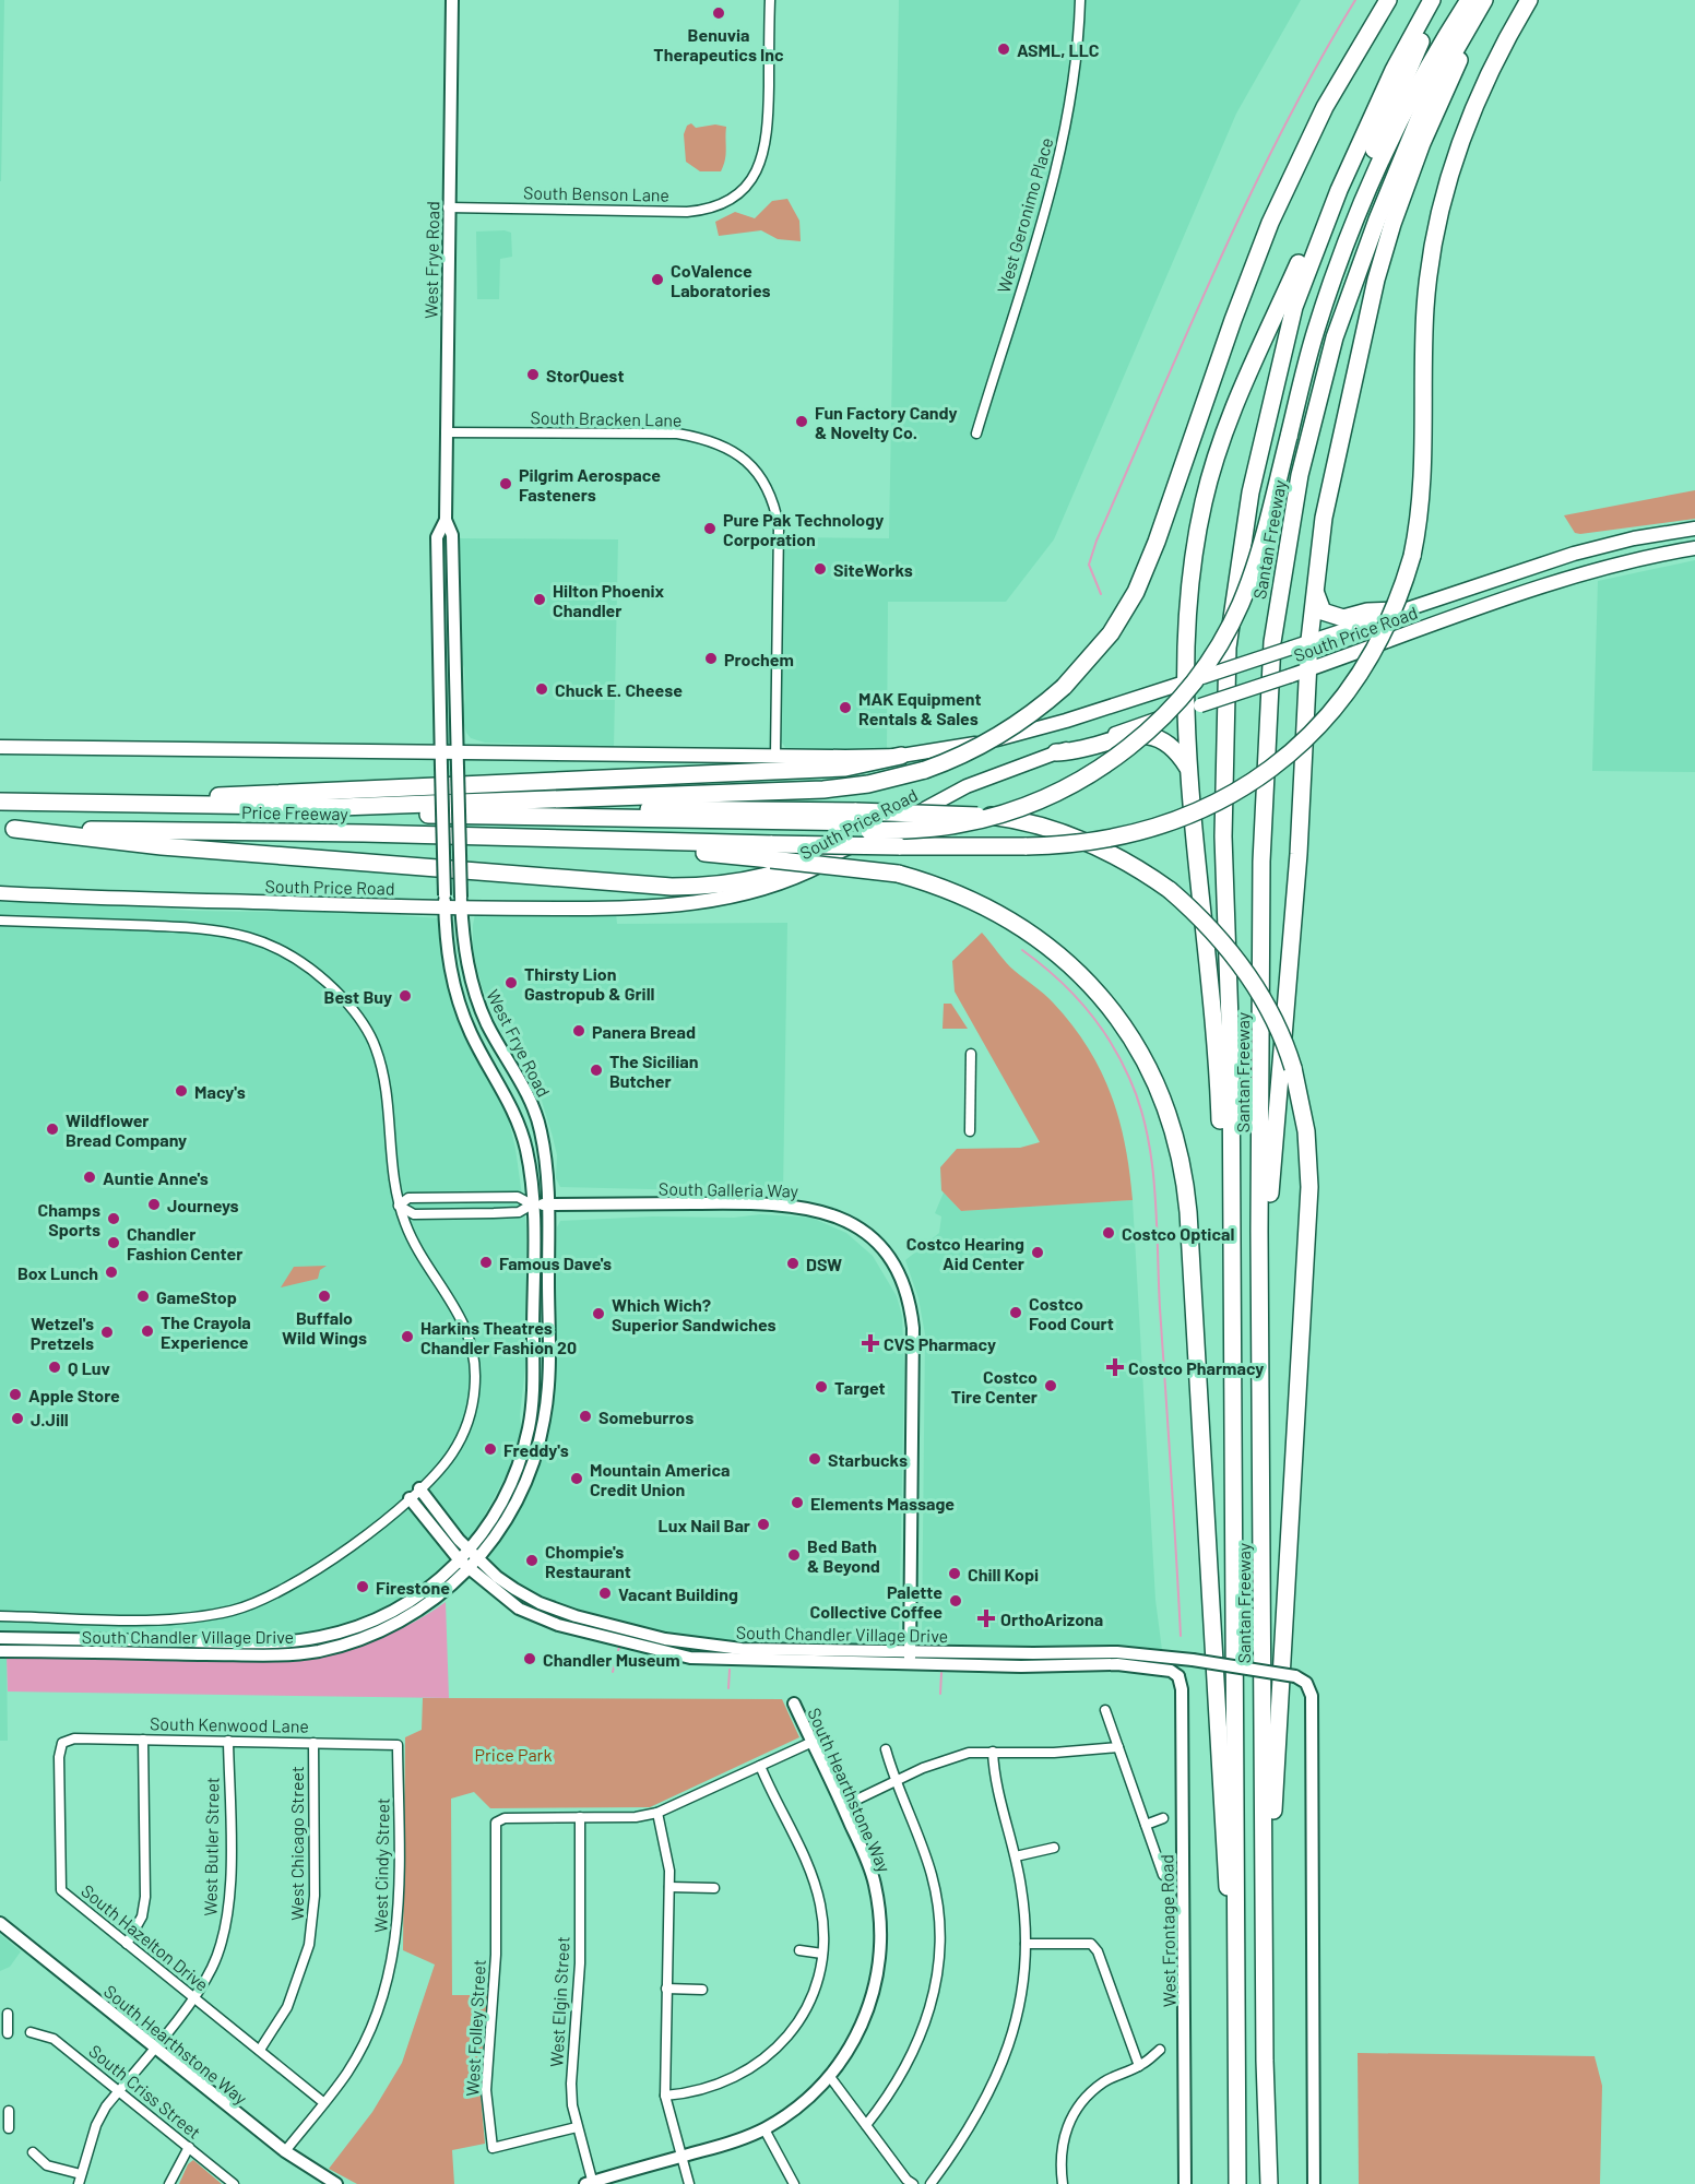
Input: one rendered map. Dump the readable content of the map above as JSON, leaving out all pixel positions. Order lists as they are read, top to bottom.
{
  "streets": {
    "highway": ["Santan Freeway", "Price Freeway"],
    "main road": ["South Price Road"],
    "street": [
      "South Benson Lane",
      "West Geronimo Place",
      "West Frye Road",
      "South Bracken Lane",
      "South Galleria Way",
      "South Chandler Village Drive",
      "South Kenwood Lane",
      "South Hearthstone Way",
      "West Chicago Street",
      "West Butler Street",
      "West Cindy Street",
      "West Frontage Road",
      "South Hazelton Drive",
      "West Elgin Street",
      "West Folley Street",
      "South Criss Street"
    ]
  },
  "crossings": [
    ["South Benson Lane", "West Frye Road"],
    ["West Frye Road", "South Bracken Lane"],
    ["West Frye Road", "South Price Road"],
    ["West Frye Road", "South Galleria Way"],
    ["West Frye Road", "South Chandler Village Drive"],
    ["South Bracken Lane", "South Price Road"],
    ["South Galleria Way", "South Chandler Village Drive"],
    ["South Chandler Village Drive", "West Frontage Road"],
    ["South Kenwood Lane", "West Chicago Street"],
    ["South Kenwood Lane", "West Butler Street"],
    ["South Kenwood Lane", "West Cindy Street"],
    ["South Kenwood Lane", "South Hazelton Drive"],
    ["South Hearthstone Way", "West Butler Street"],
    ["South Hearthstone Way", "West Cindy Street"],
    ["South Hearthstone Way", "West Elgin Street"],
    ["West Chicago Street", "South Hazelton Drive"],
    ["West Butler Street", "South Hazelton Drive"],
    ["West Butler Street", "South Criss Street"],
    ["West Cindy Street", "South Hazelton Drive"],
    ["West Elgin Street", "West Folley Street"]
  ],
  "parks": ["Price Park"],
  "places": {
    "other": [
      "Benuvia Therapeutics Inc",
      "ASML, LLC",
      "CoValence Laboratories",
      "StorQuest",
      "Fun Factory Candy & Novelty Co.",
      "Pilgrim Aerospace Fasteners",
      "Pure Pak Technology Corporation",
      "SiteWorks",
      "Hilton Phoenix Chandler",
      "Prochem",
      "Chuck E. Cheese",
      "MAK Equipment Rentals & Sales",
      "Thirsty Lion Gastropub & Grill",
      "Best Buy",
      "Panera Bread",
      "The Sicilian Butcher",
      "Macy's",
      "Wildflower Bread Company",
      "Auntie Anne's",
      "Journeys",
      "Champs Sports",
      "Costco Optical",
      "Chandler Fashion Center",
      "Costco Hearing Aid Center",
      "Famous Dave's",
      "DSW",
      "Box Lunch",
      "GameStop",
      "Buffalo Wild Wings",
      "Costco Food Court",
      "Which Wich? Superior Sandwiches",
      "The Crayola Experience",
      "Wetzel's Pretzels",
      "Harkins Theatres Chandler Fashion 20",
      "Q Luv",
      "Costco Tire Center",
      "Target",
      "Apple Store",
      "Someburros",
      "J.Jill",
      "Freddy's",
      "Starbucks",
      "Mountain America Credit Union",
      "Elements Massage",
      "Lux Nail Bar",
      "Bed Bath & Beyond",
      "Chompie's Restaurant",
      "Chill Kopi",
      "Firestone",
      "Vacant Building",
      "Palette Collective Coffee",
      "Chandler Museum"
    ],
    "health": ["CVS Pharmacy", "Costco Pharmacy", "OrthoArizona"]
  }
}
